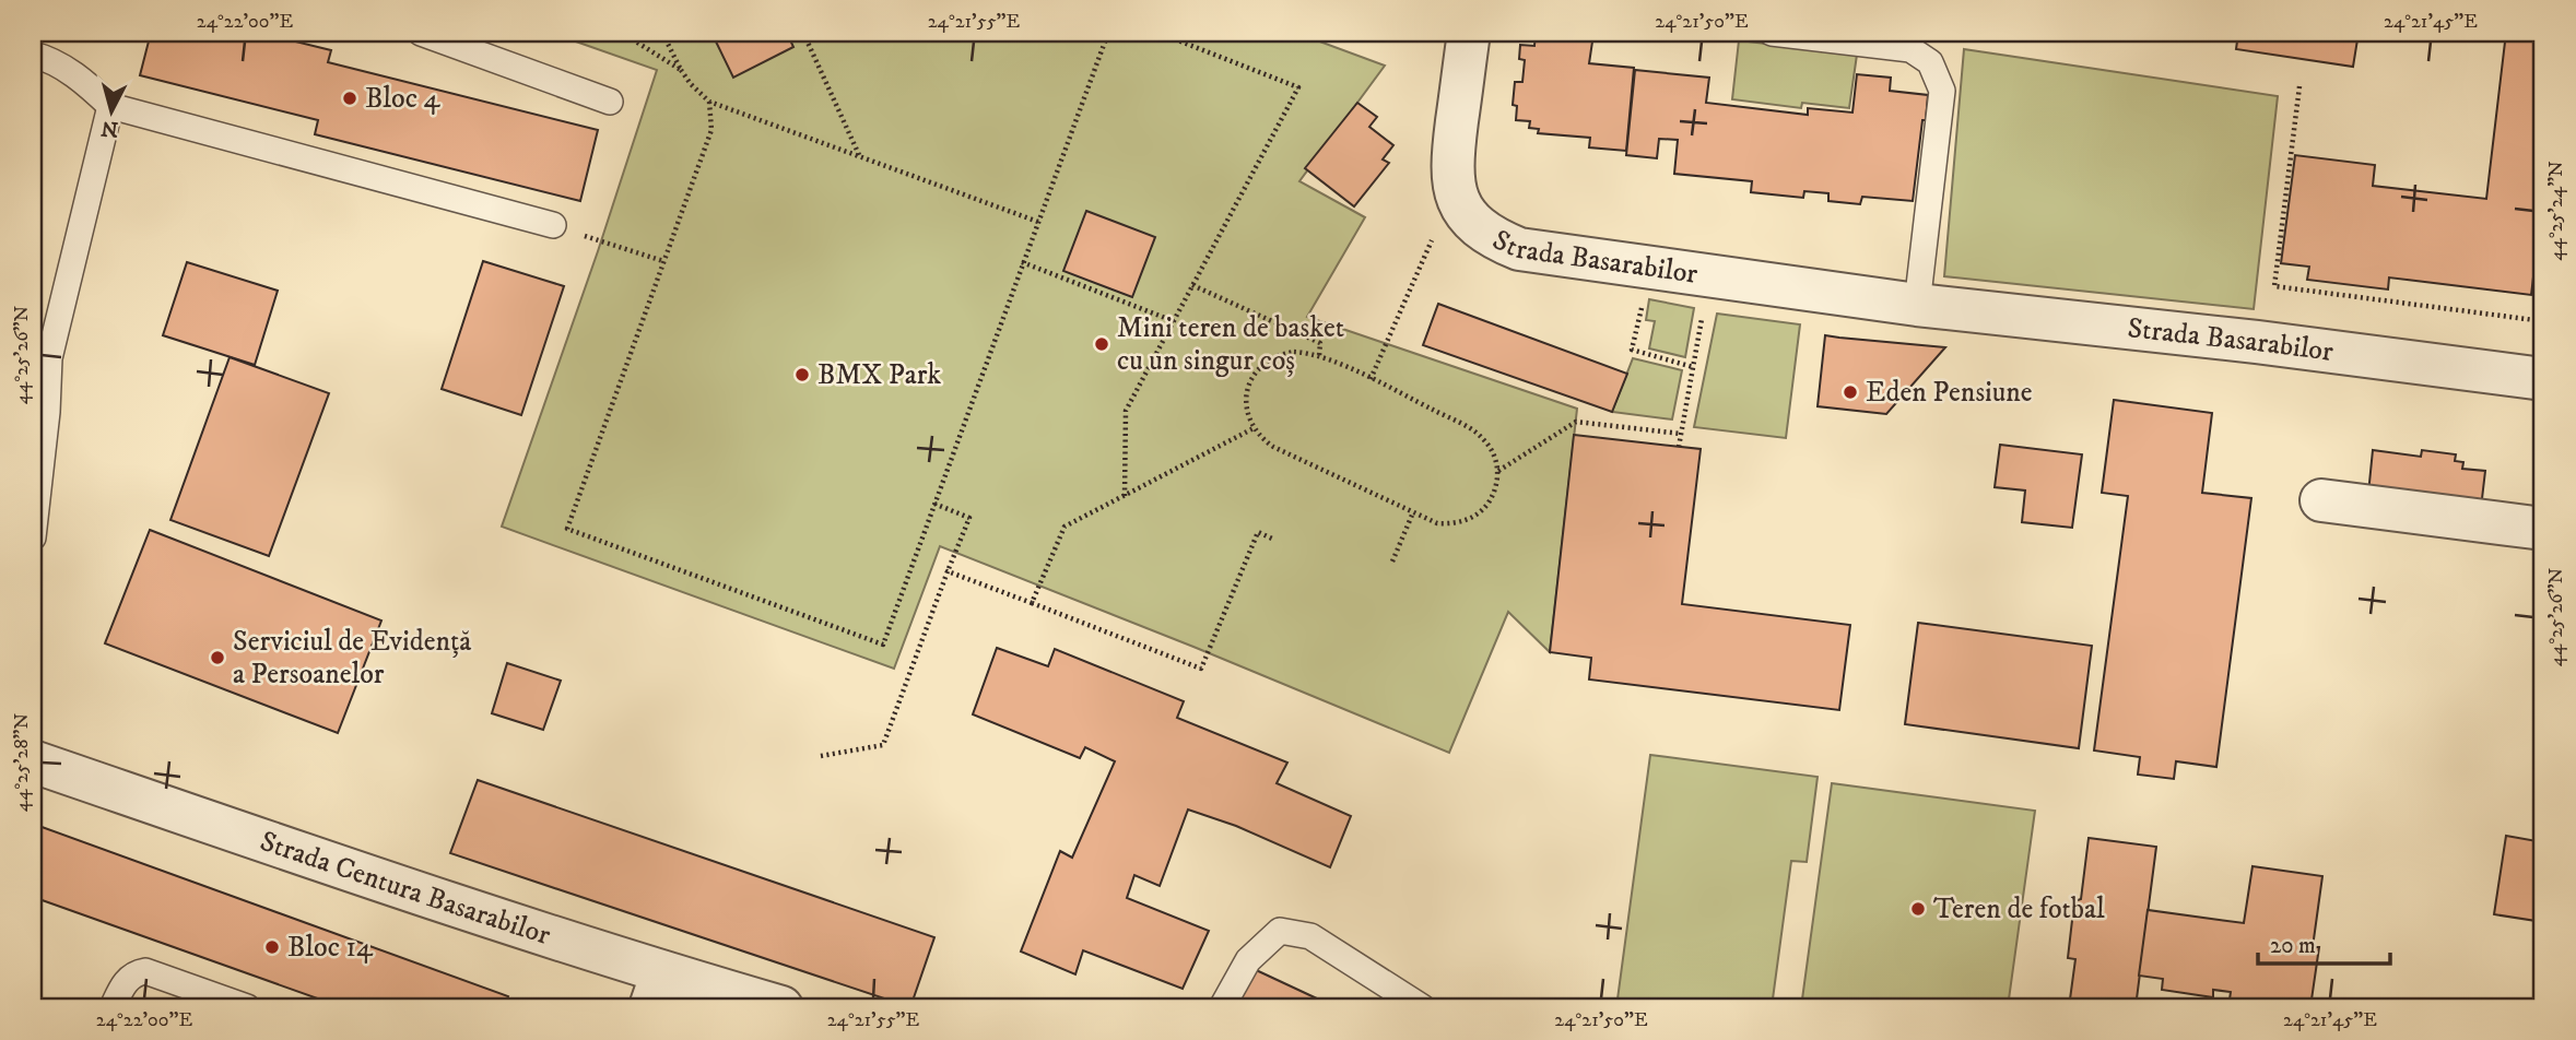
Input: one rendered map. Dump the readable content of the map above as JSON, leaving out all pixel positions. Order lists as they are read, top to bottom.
{
  "streets": {
    "street": ["Strada Basarabilor", "Strada Centura Basarabilor"]
  },
  "places": [
    "Bloc 4",
    "Mini teren de basket cu un singur coș",
    "BMX Park",
    "Eden Pensiune",
    "Serviciul de Evidență a Persoanelor",
    "Teren de fotbal",
    "Bloc 14"
  ],
  "scale_bar": "20 m",
  "north": "bottom",
  "coordinates": [
    "24°22'00\"E",
    "24°21'55\"E",
    "24°21'50\"E",
    "24°21'45\"E",
    "44°25'24\"N",
    "44°25'26\"N",
    "44°25'28\"N"
  ]
}
